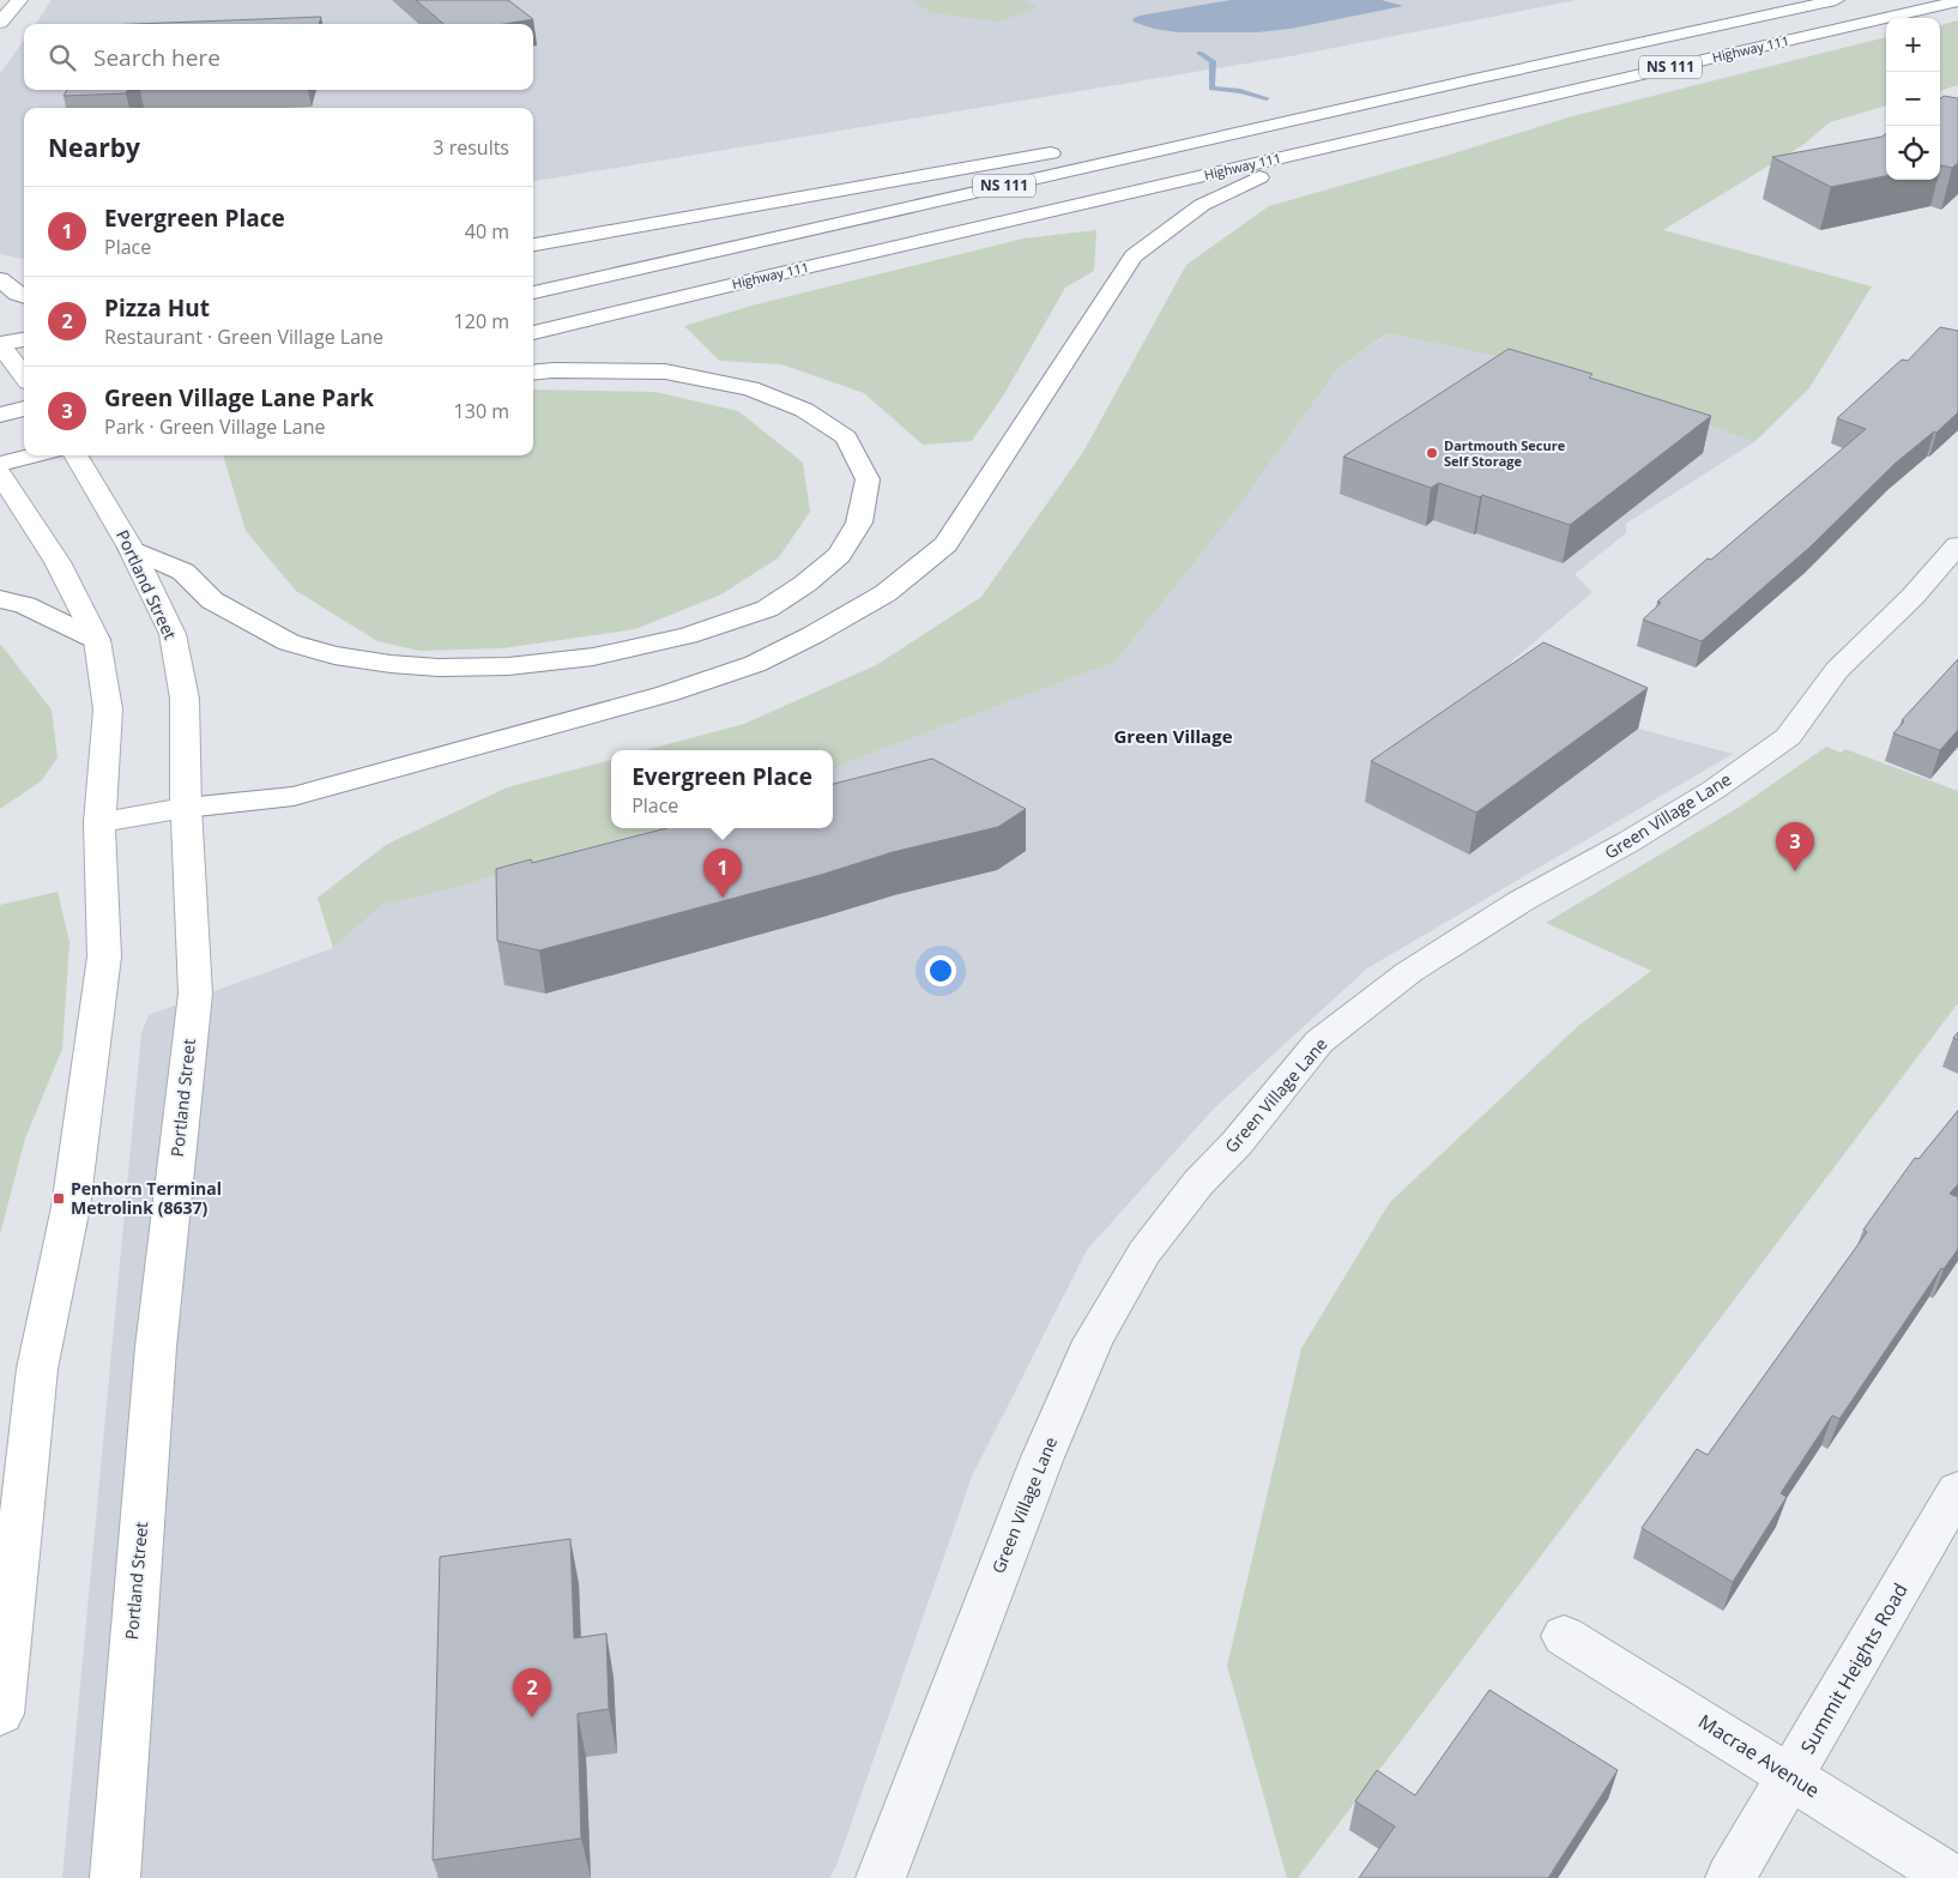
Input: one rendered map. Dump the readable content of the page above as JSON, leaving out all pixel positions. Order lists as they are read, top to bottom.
{
  "streets": {
    "main road": ["Highway 111", "NS 111", "Portland Street"],
    "street": ["Green Village Lane", "Summit Heights Road", "Macrae Avenue"]
  },
  "crossings": [
    ["Summit Heights Road", "Macrae Avenue"]
  ],
  "districts": ["Green Village"],
  "places": {
    "other": ["Dartmouth Secure Self Storage"],
    "transit": ["Penhorn Terminal Metrolink (8637)"]
  },
  "page": {
    "map_buttons": ["+", "−"],
    "search": "Search here",
    "heading": ["Nearby", "3 results"],
    "list": [
      {
        "mark": "1",
        "name": "Evergreen Place",
        "note": "Place",
        "value": "40 m"
      },
      {
        "mark": "2",
        "name": "Pizza Hut",
        "note": "Restaurant · Green Village Lane",
        "value": "120 m"
      },
      {
        "mark": "3",
        "name": "Green Village Lane Park",
        "note": "Park · Green Village Lane",
        "value": "130 m"
      }
    ],
    "popup": ["Evergreen Place", "Place"],
    "pins": ["3", "1", "2"]
  }
}
